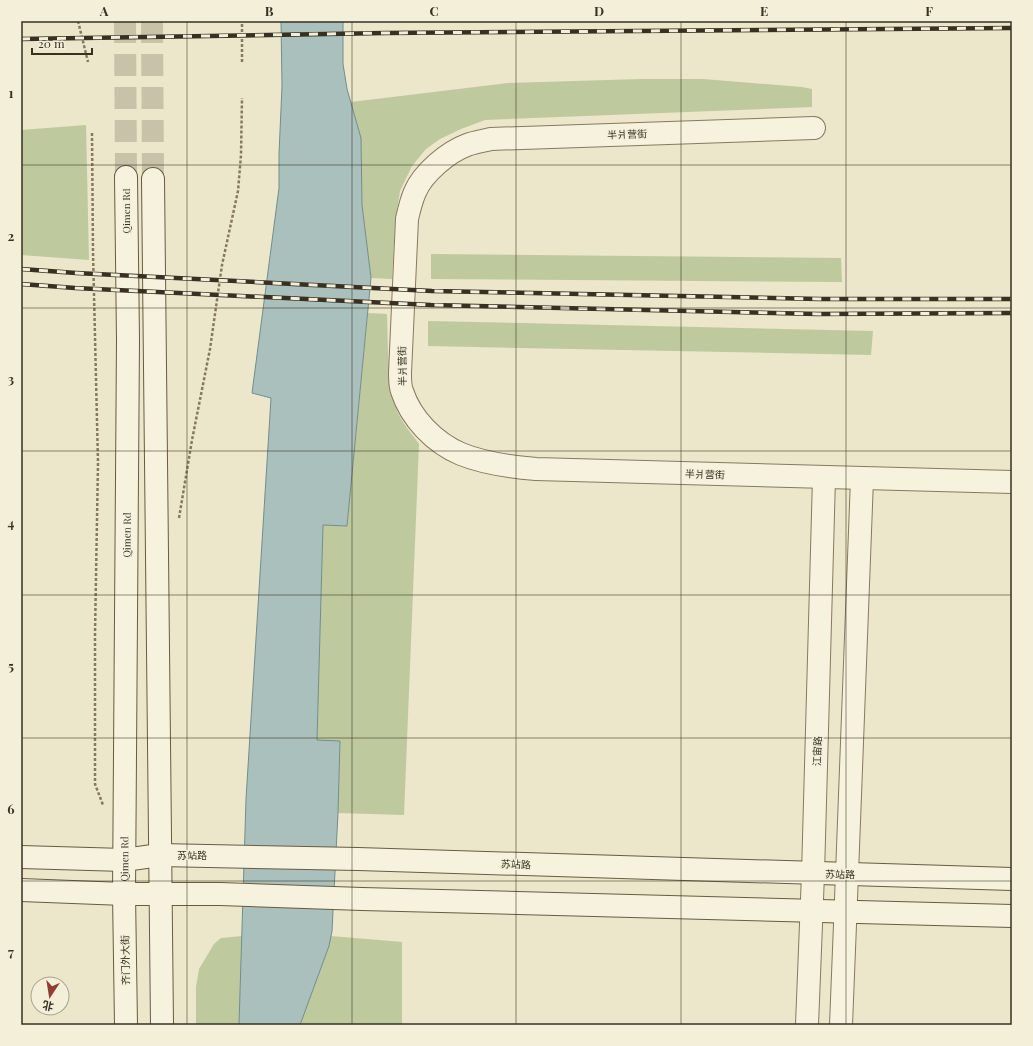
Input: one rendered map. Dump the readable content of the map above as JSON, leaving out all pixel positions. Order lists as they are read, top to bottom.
{
  "streets": {
    "main road": [
      "半爿营街",
      "Qimen Rd",
      "江宙路",
      "苏站路",
      "齐门外大街"
    ]
  },
  "crossings": [
    ["半爿营街", "江宙路"],
    ["Qimen Rd", "苏站路"],
    ["Qimen Rd", "齐门外大街"],
    ["江宙路", "苏站路"]
  ],
  "scale_bar": "20 m",
  "north": "bottom",
  "grid": {
    "columns": [
      "A",
      "B",
      "C",
      "D",
      "E",
      "F"
    ],
    "rows": [
      "1",
      "2",
      "3",
      "4",
      "5",
      "6",
      "7"
    ]
  }
}
